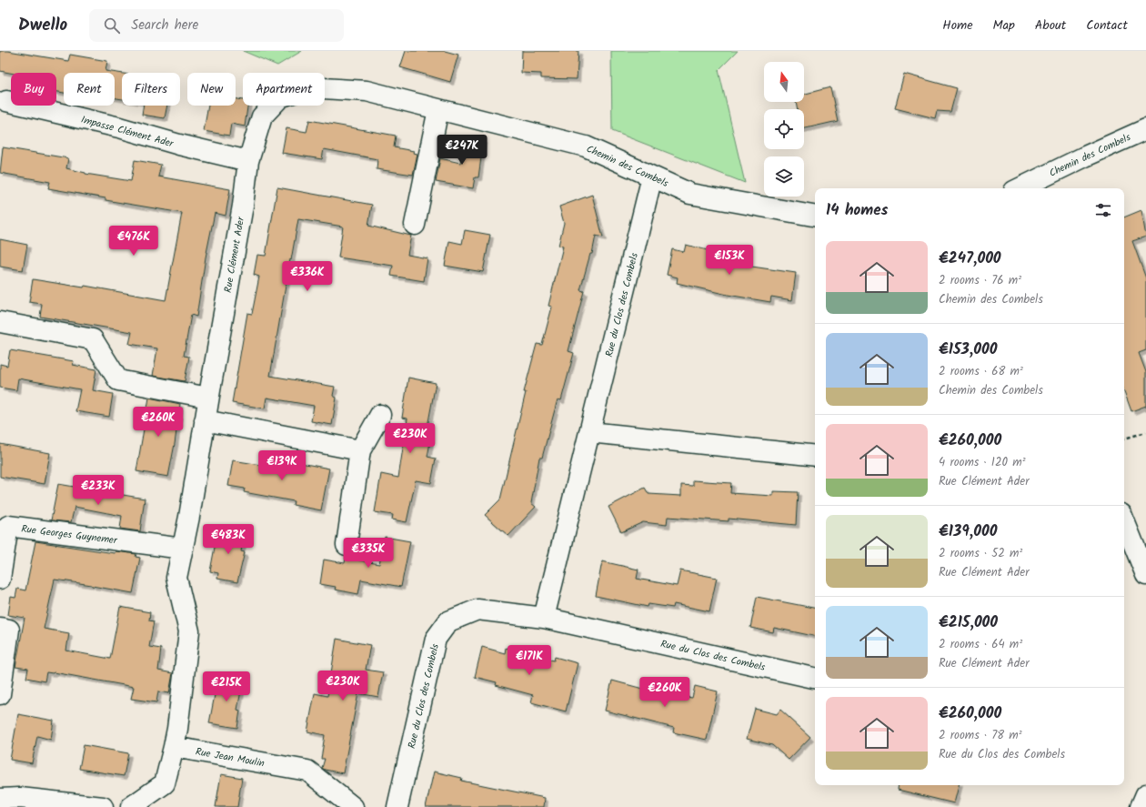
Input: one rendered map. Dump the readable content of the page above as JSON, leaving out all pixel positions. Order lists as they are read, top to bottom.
{
  "streets": {
    "street": [
      "Impasse Clément Ader",
      "Chemin des Combels",
      "Rue Clément Ader",
      "Rue du Clos des Combels",
      "Rue Georges Guynemer",
      "Rue Jean Moulin"
    ]
  },
  "crossings": [
    ["Impasse Clément Ader", "Rue Clément Ader"],
    ["Chemin des Combels", "Rue du Clos des Combels"],
    ["Rue Clément Ader", "Rue Georges Guynemer"],
    ["Rue Clément Ader", "Rue Jean Moulin"]
  ],
  "north": "top",
  "page": {
    "header": "Dwello",
    "search": "Search here",
    "nav": [
      "Home",
      "Map",
      "About",
      "Contact"
    ],
    "chip": [
      "Buy",
      "Rent",
      "Filters",
      "New",
      "Apartment"
    ],
    "price": [
      "€247K",
      "€476K",
      "€153K",
      "€336K",
      "€260K",
      "€230K",
      "€139K",
      "€233K",
      "€483K",
      "€335K",
      "€171K",
      "€230K",
      "€215K",
      "€260K"
    ],
    "heading": "14 homes",
    "list": [
      {
        "name": "€247,000",
        "note": "2 rooms · 76 m² · Chemin des Combels"
      },
      {
        "name": "€153,000",
        "note": "2 rooms · 68 m² · Chemin des Combels"
      },
      {
        "name": "€260,000",
        "note": "4 rooms · 120 m² · Rue Clément Ader"
      },
      {
        "name": "€139,000",
        "note": "2 rooms · 52 m² · Rue Clément Ader"
      },
      {
        "name": "€215,000",
        "note": "2 rooms · 64 m² · Rue Clément Ader"
      },
      {
        "name": "€260,000",
        "note": "2 rooms · 78 m² · Rue du Clos des Combels"
      }
    ]
  }
}
